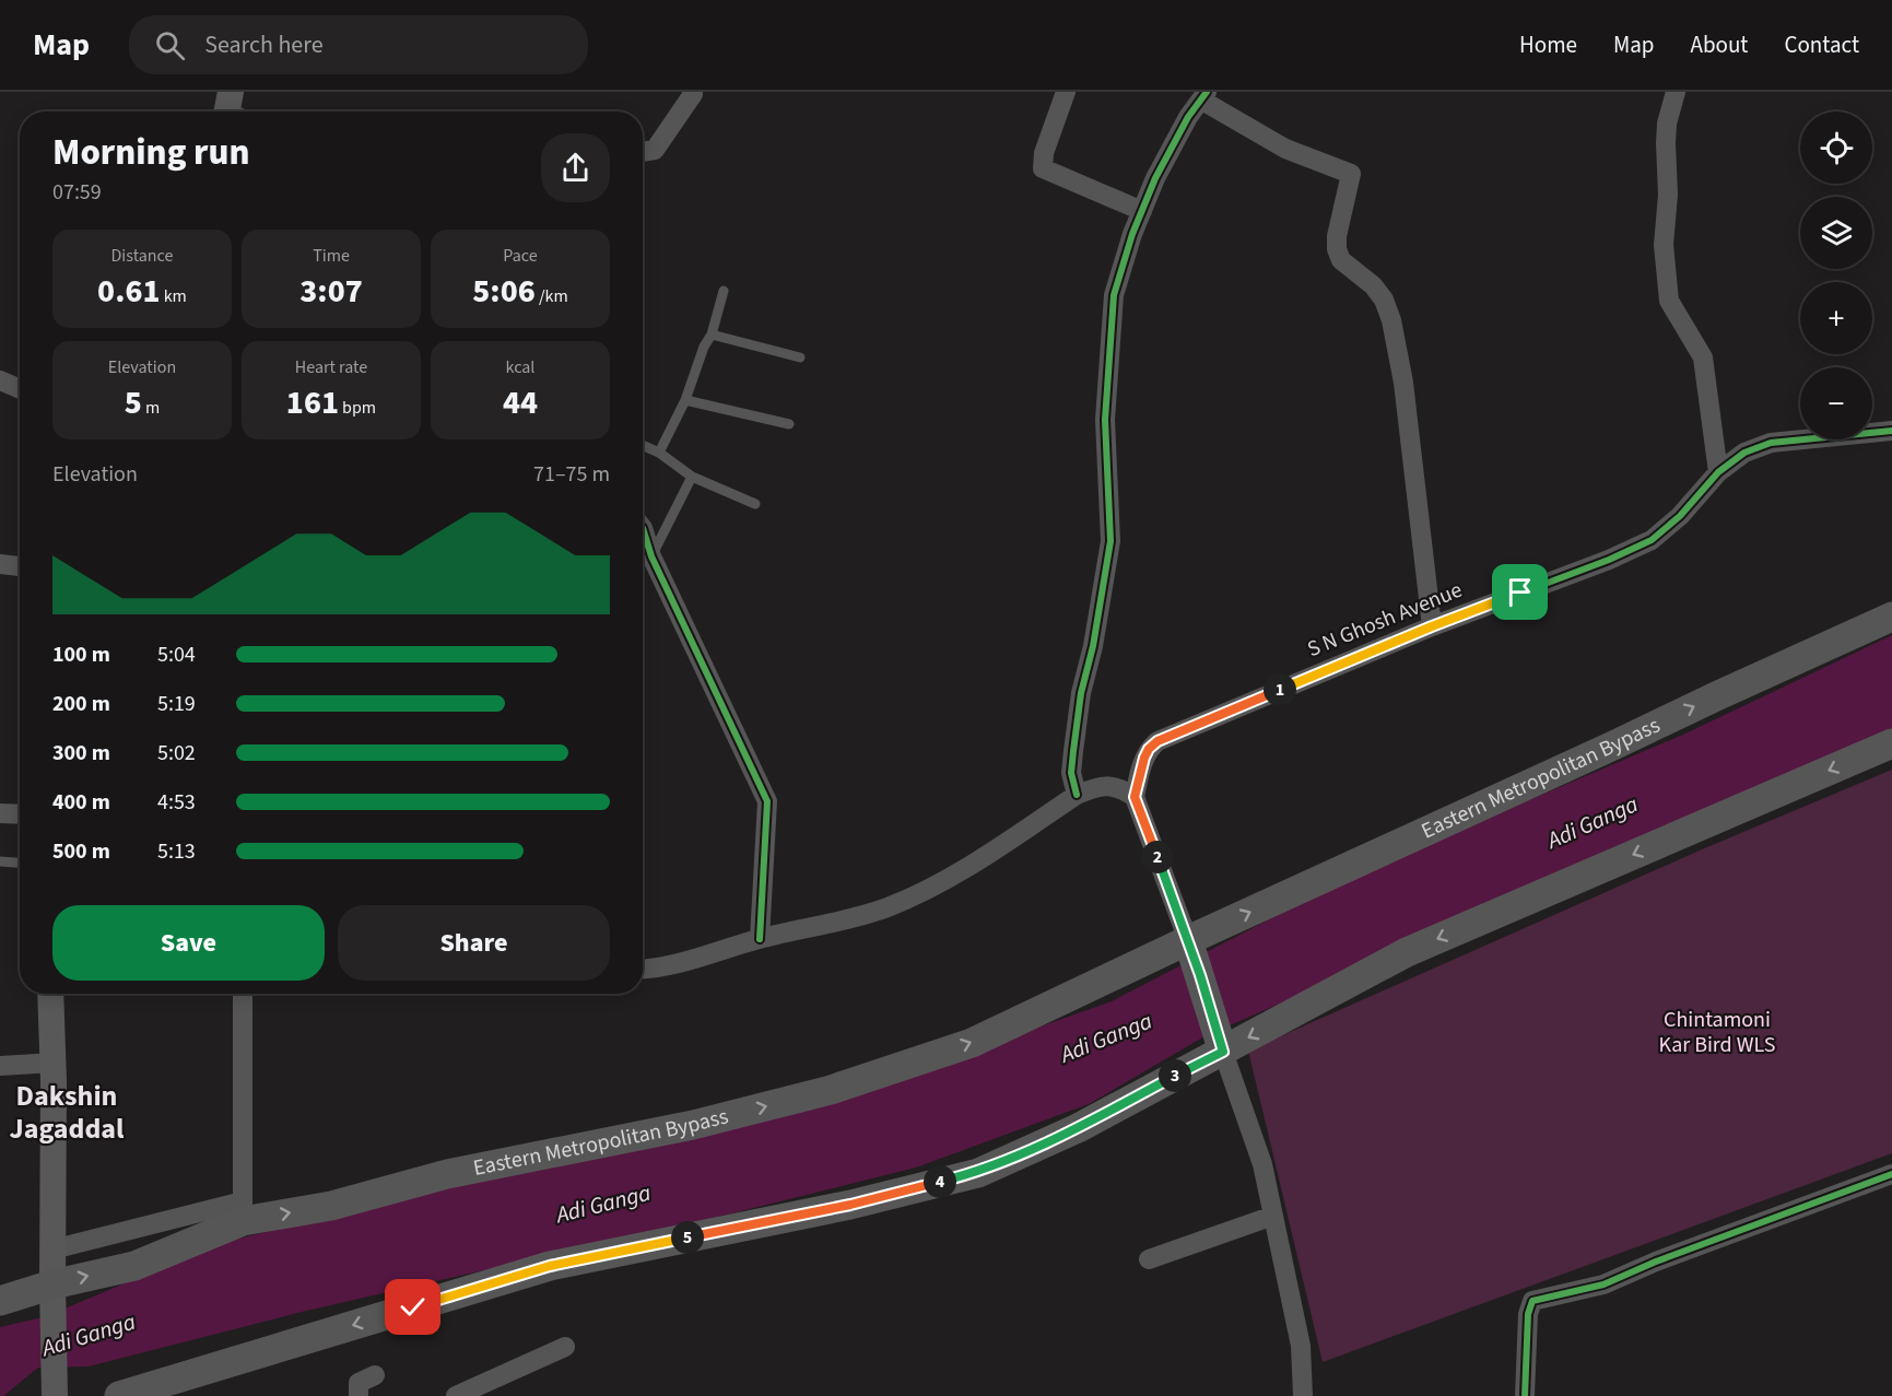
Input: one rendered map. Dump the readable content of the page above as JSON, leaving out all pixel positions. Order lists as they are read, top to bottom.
{
  "streets": {
    "main road": ["Eastern Metropolitan Bypass"],
    "street": ["S N Ghosh Avenue"]
  },
  "districts": ["Dakshin Jagaddal"],
  "water": ["Adi Ganga"],
  "parks": ["Chintamoni Kar Bird WLS"],
  "page": {
    "header": "Map",
    "search": "Search here",
    "nav": [
      "Home",
      "Map",
      "About",
      "Contact"
    ],
    "map_buttons": ["+", "−"],
    "heading": ["Morning run", "07:59"],
    "stats": [
      ["Distance", "0.61 km"],
      ["Time", "3:07"],
      ["Pace", "5:06 /km"],
      ["Elevation", "5 m"],
      ["Heart rate", "161 bpm"],
      ["kcal", "44"]
    ],
    "chart": ["Elevation", "71–75 m"],
    "list": [
      {
        "name": "100 m",
        "note": "5:04"
      },
      {
        "name": "200 m",
        "note": "5:19"
      },
      {
        "name": "300 m",
        "note": "5:02"
      },
      {
        "name": "400 m",
        "note": "4:53"
      },
      {
        "name": "500 m",
        "note": "5:13"
      }
    ],
    "pins": [
      "1",
      "2",
      "3",
      "4",
      "5"
    ],
    "buttons": ["Save", "Share"]
  }
}
